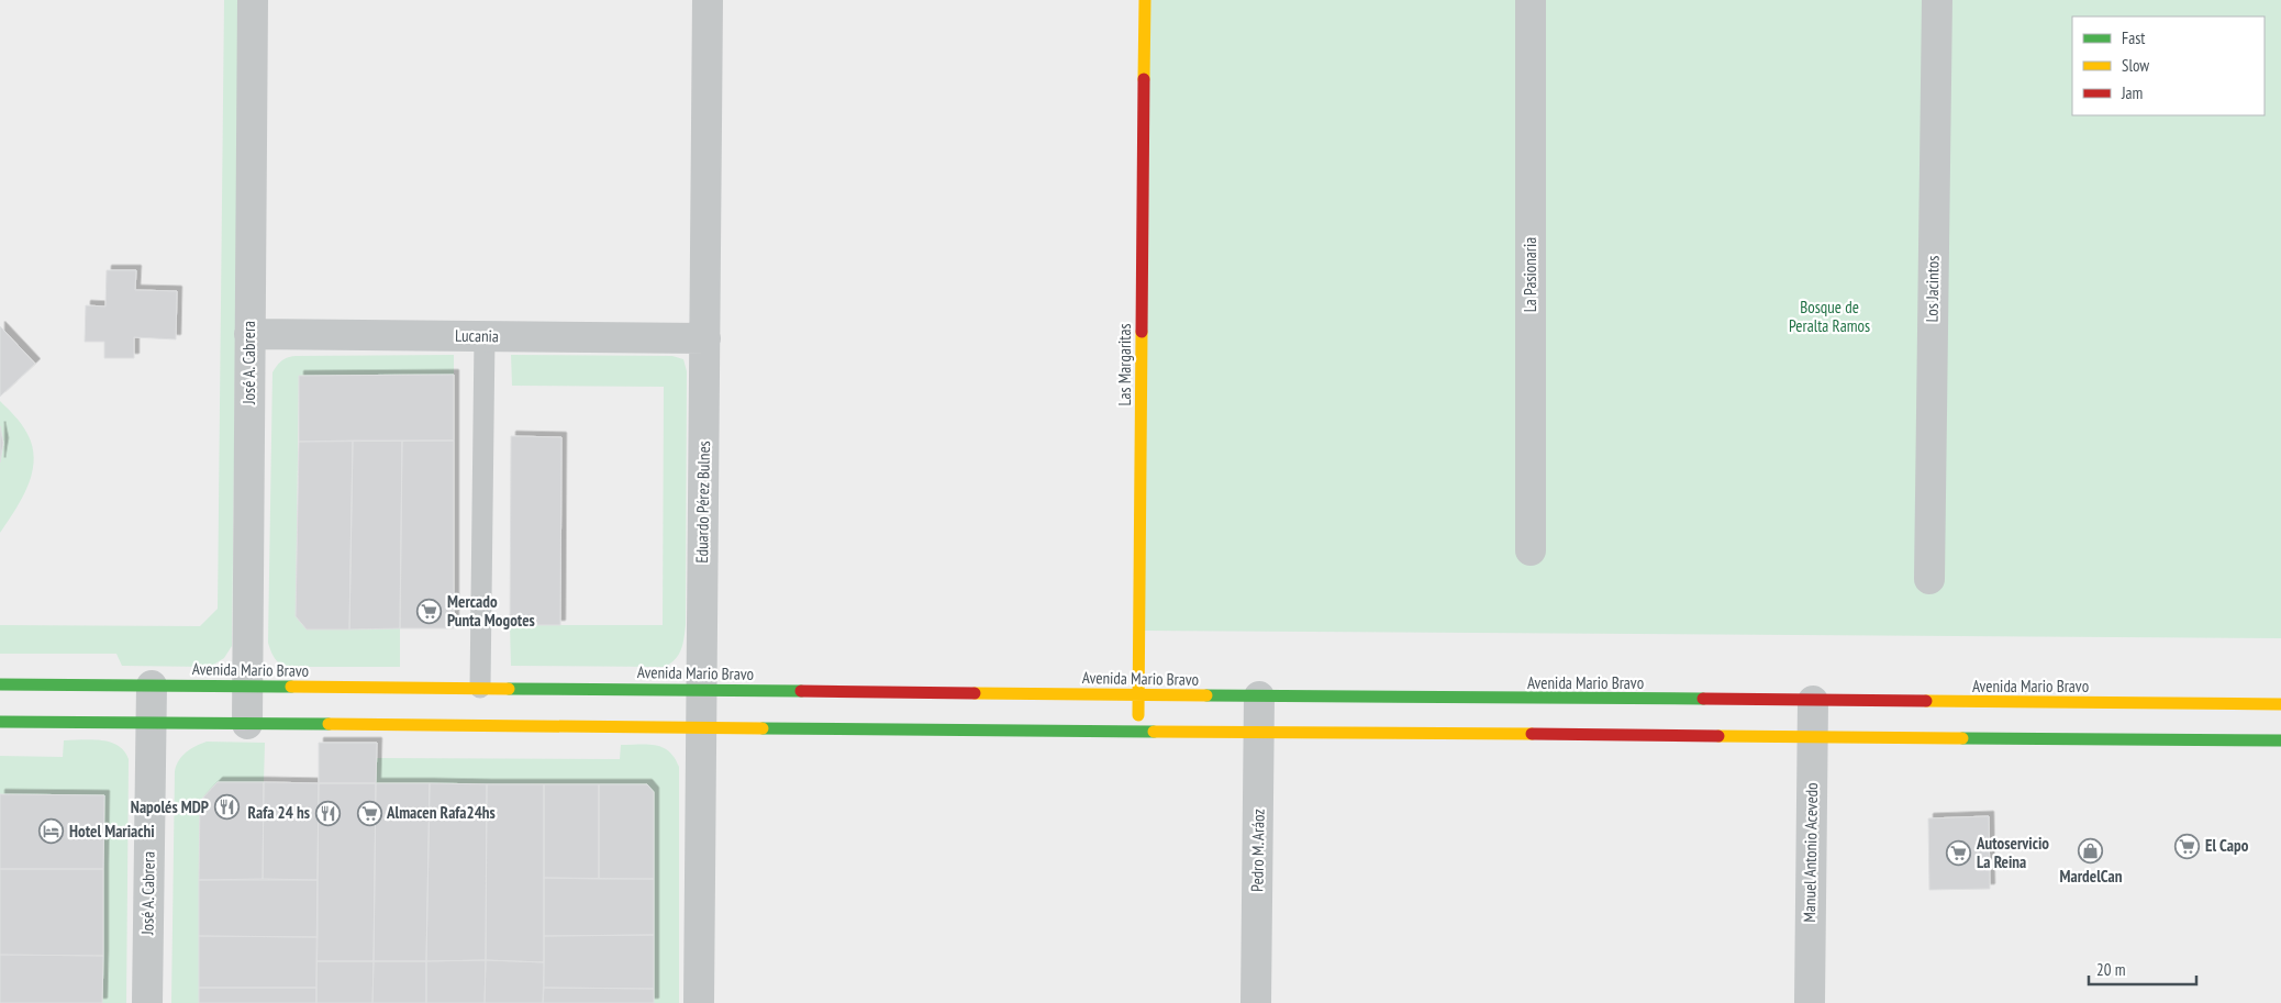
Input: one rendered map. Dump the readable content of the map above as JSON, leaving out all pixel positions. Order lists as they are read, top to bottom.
{
  "streets": {
    "main road": ["Las Margaritas", "Avenida Mario Bravo"],
    "street": [
      "La Pasionaria",
      "Los Jacintos",
      "Lucania",
      "José A. Cabrera",
      "Eduardo Pérez Bulnes",
      "Pedro M. Aráoz",
      "Manuel Antonio Acevedo"
    ]
  },
  "crossings": [
    ["Lucania", "José A. Cabrera"],
    ["Lucania", "Eduardo Pérez Bulnes"],
    ["José A. Cabrera", "Avenida Mario Bravo"],
    ["Las Margaritas", "Avenida Mario Bravo"],
    ["Eduardo Pérez Bulnes", "Avenida Mario Bravo"],
    ["Avenida Mario Bravo", "Pedro M. Aráoz"],
    ["Avenida Mario Bravo", "Manuel Antonio Acevedo"]
  ],
  "parks": ["Bosque de Peralta Ramos"],
  "places": {
    "supermarket": [
      "Mercado Punta Mogotes",
      "Almacen Rafa24hs",
      "El Capo",
      "Autoservicio La Reina"
    ],
    "restaurant": ["Napolés MDP", "Rafa 24 hs"],
    "hotel": ["Hotel Mariachi"],
    "shop": ["MardelCan"]
  },
  "legend": ["Fast", "Slow", "Jam"],
  "scale_bar": "20 m"
}
